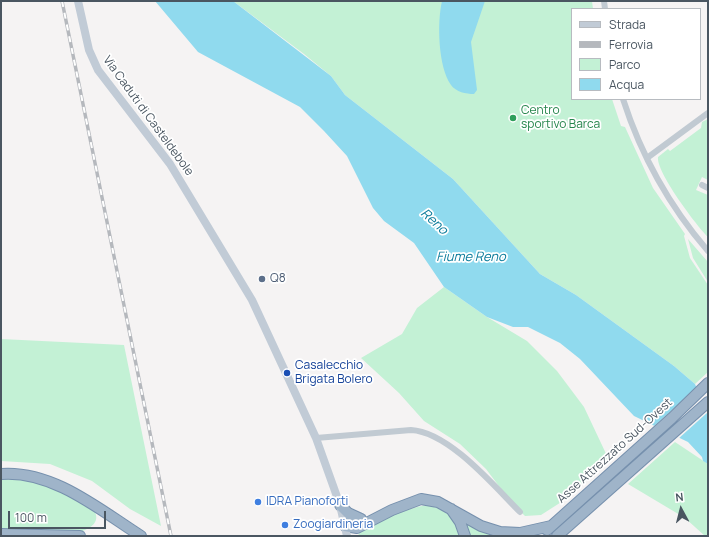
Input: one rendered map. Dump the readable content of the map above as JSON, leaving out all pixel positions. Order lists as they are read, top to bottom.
{
  "streets": {
    "highway": ["Asse Attrezzato Sud-Ovest"],
    "main road": ["Via Caduti di Casteldebole"]
  },
  "water": ["Reno", "Fiume Reno"],
  "places": [
    "Centro sportivo Barca",
    "Q8",
    "Casalecchio Brigata Bolero",
    "IDRA Pianoforti",
    "Zoogiardineria"
  ],
  "legend": [
    "Strada",
    "Ferrovia",
    "Parco",
    "Acqua"
  ],
  "scale_bar": "100 m",
  "north": "top"
}
